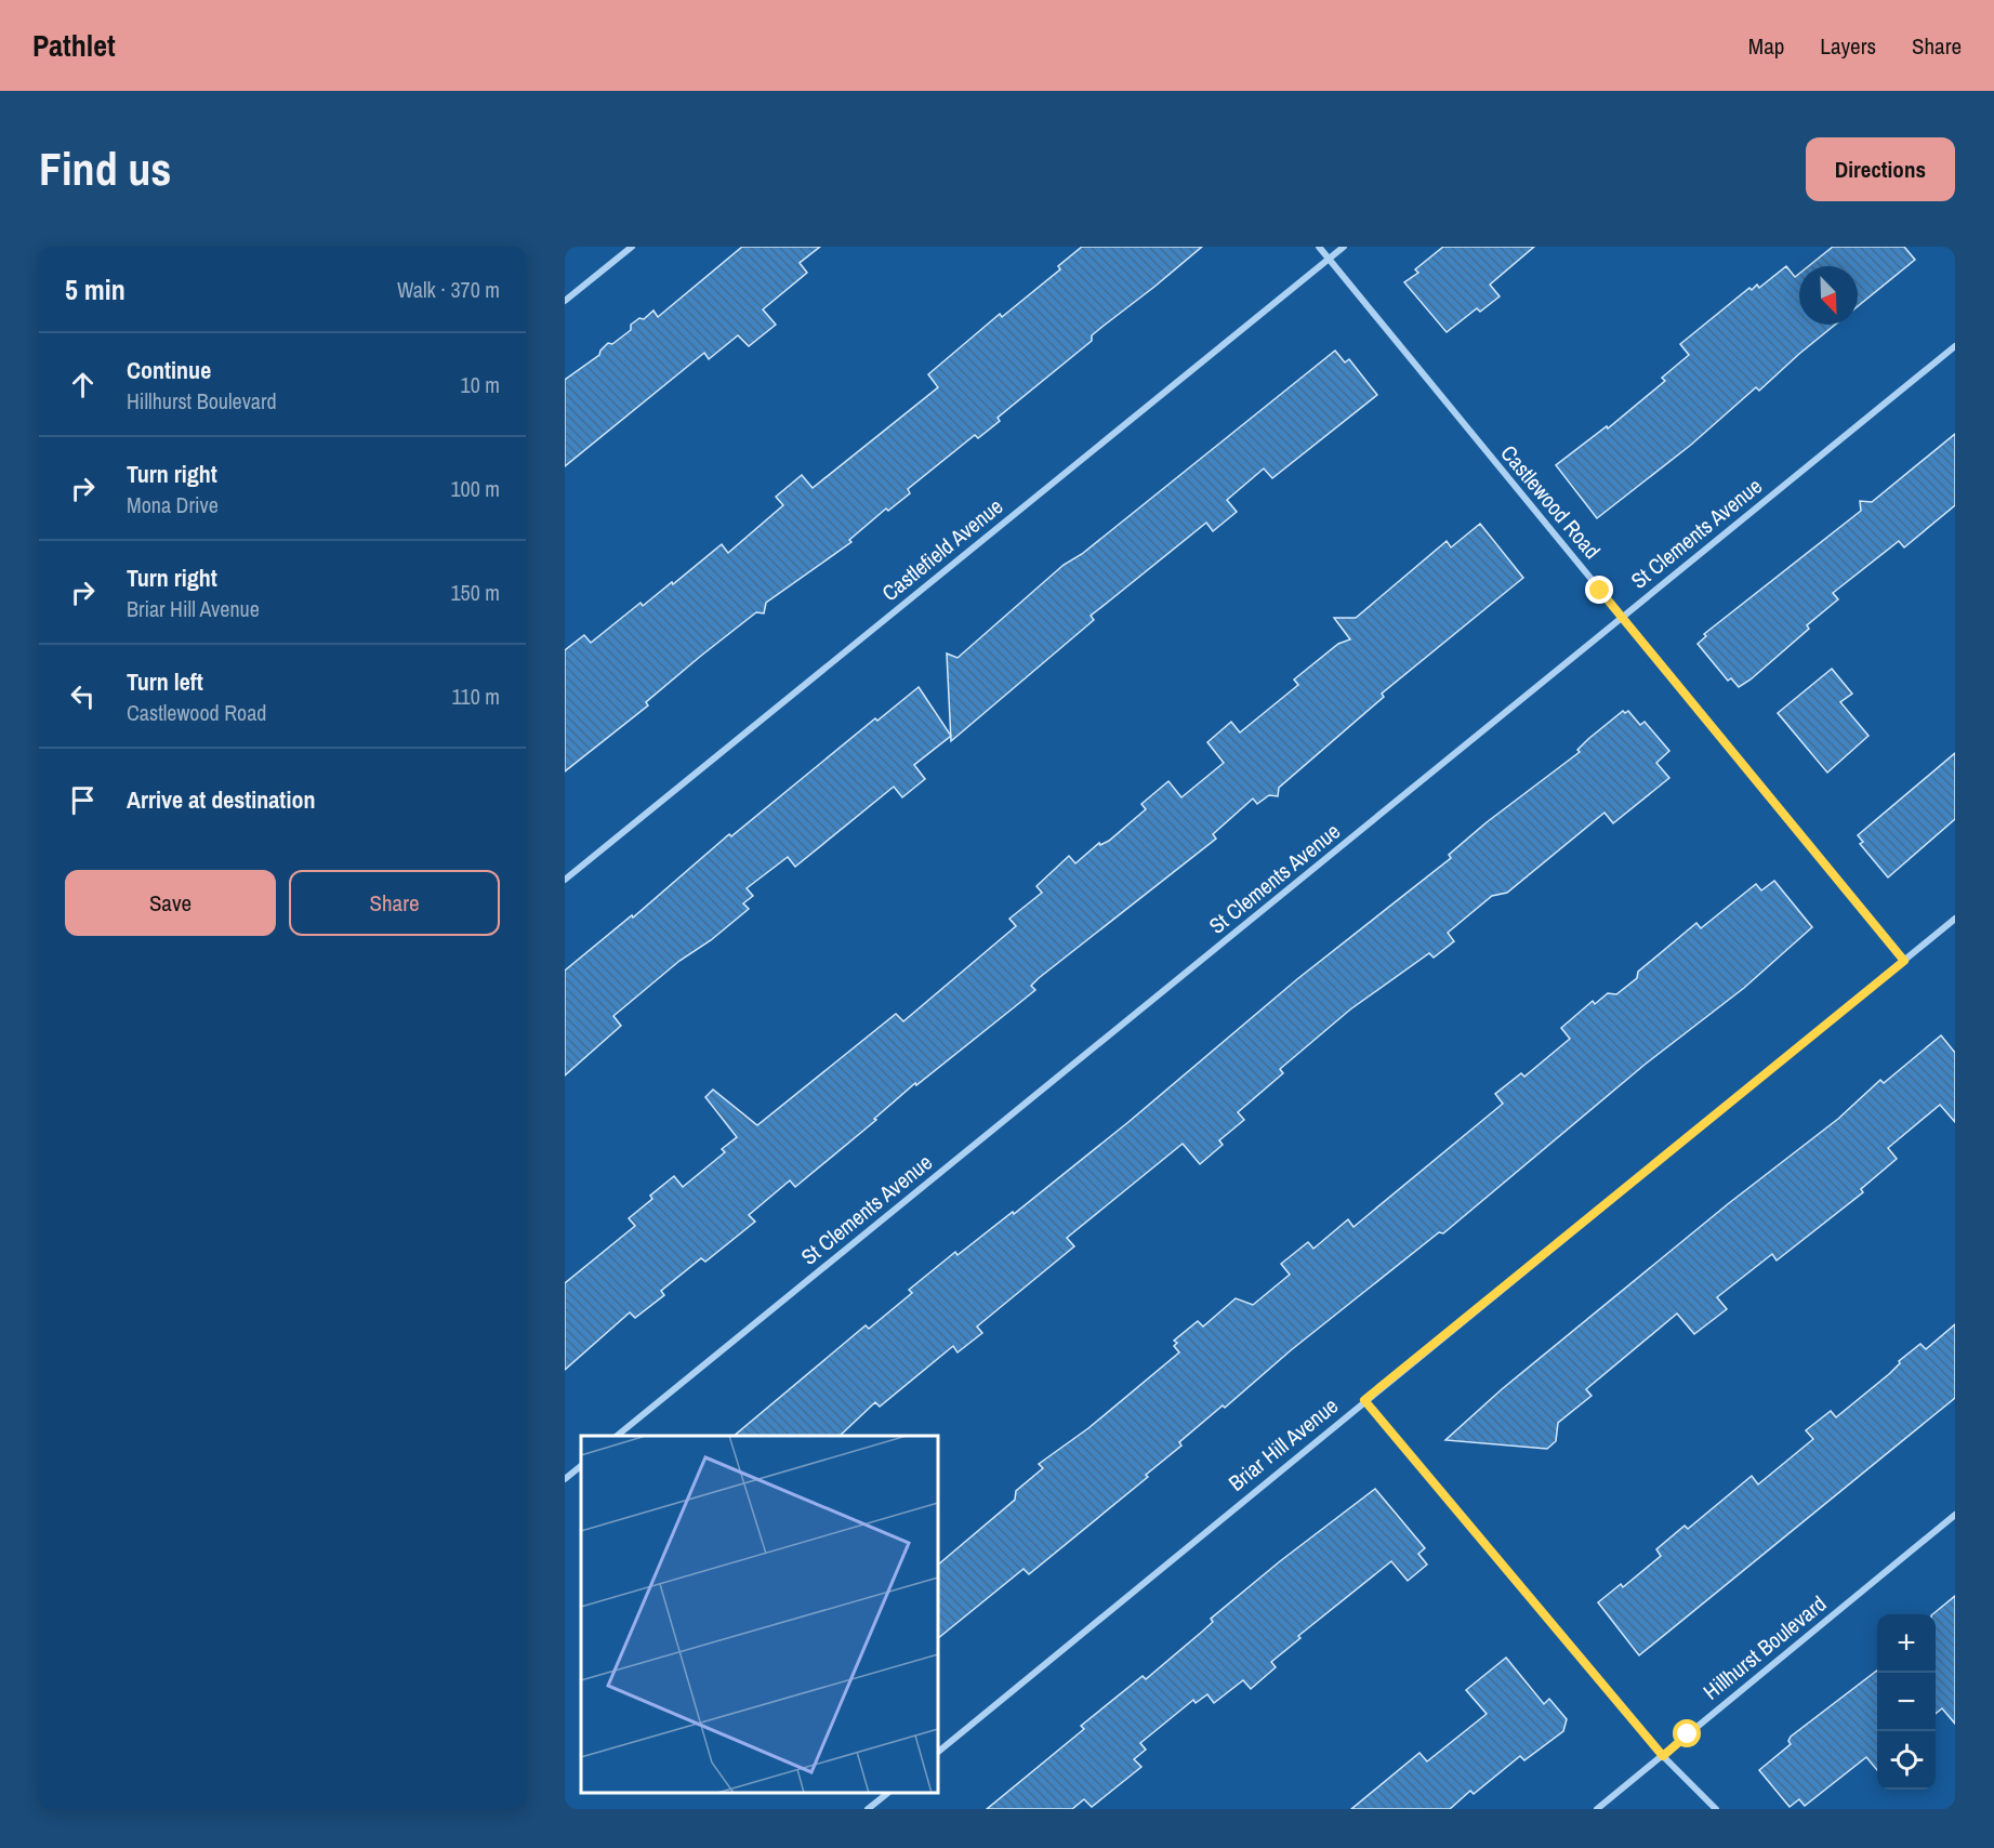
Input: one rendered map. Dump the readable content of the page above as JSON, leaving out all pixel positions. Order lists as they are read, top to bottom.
{
  "streets": {
    "street": [
      "Castlewood Road",
      "St Clements Avenue",
      "Castlefield Avenue",
      "Briar Hill Avenue",
      "Hillhurst Boulevard"
    ]
  },
  "crossings": [
    ["Castlewood Road", "St Clements Avenue"],
    ["Castlewood Road", "Castlefield Avenue"],
    ["Castlewood Road", "Briar Hill Avenue"]
  ],
  "north": "bottom right",
  "page": {
    "header": "Pathlet",
    "nav": ["Map", "Layers", "Share"],
    "buttons": [
      "Directions",
      ["Save", "Share"]
    ],
    "title": "Find us",
    "heading": ["5 min", "Walk · 370 m"],
    "list": [
      ["Continue", "Hillhurst Boulevard", "10 m"],
      ["Turn right", "Mona Drive", "100 m"],
      ["Turn right", "Briar Hill Avenue", "150 m"],
      ["Turn left", "Castlewood Road", "110 m"],
      "Arrive at destination"
    ],
    "map_buttons": ["+", "−"]
  }
}
